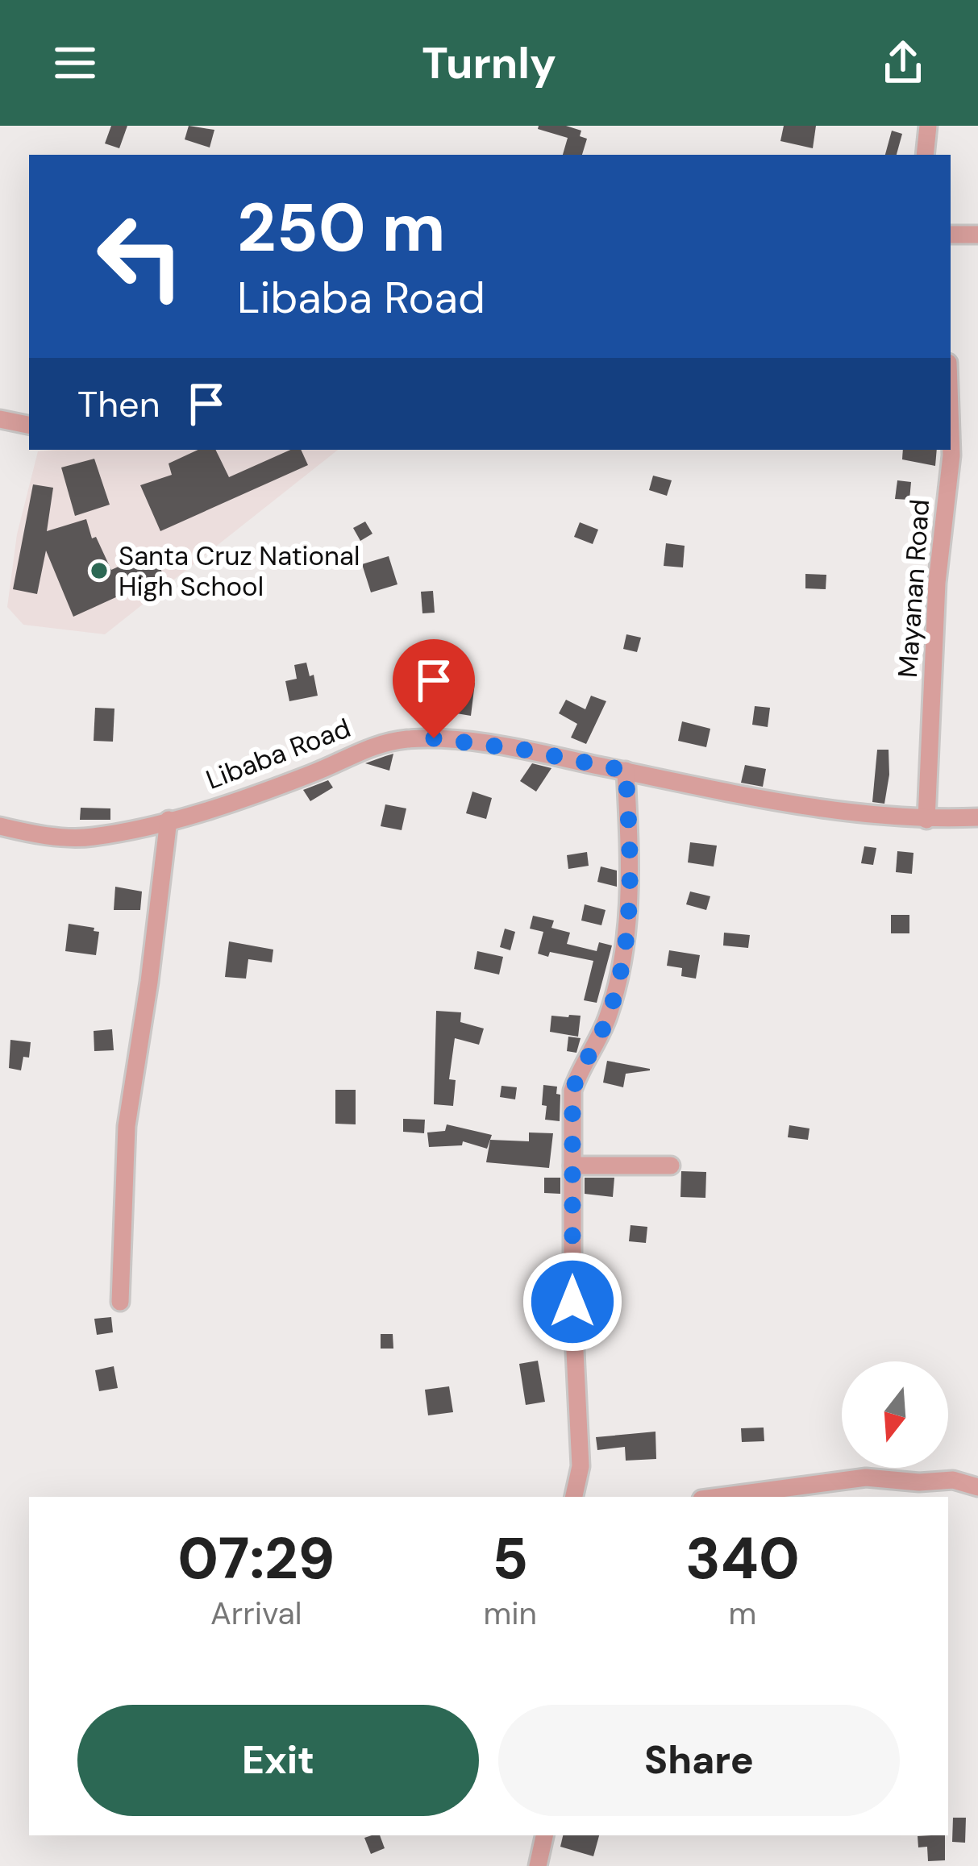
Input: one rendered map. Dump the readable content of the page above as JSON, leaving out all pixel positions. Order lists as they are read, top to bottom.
{
  "streets": {
    "street": ["Mayanan Road", "Libaba Road"]
  },
  "crossings": [
    ["Mayanan Road", "Libaba Road"]
  ],
  "places": ["Santa Cruz National High School"],
  "north": "bottom",
  "page": {
    "header": "Turnly",
    "turn": ["250 m", "Libaba Road"],
    "then": "Then",
    "eta": [
      "07:29",
      "Arrival",
      "5",
      "min",
      "340",
      "m"
    ],
    "buttons": ["Exit", "Share"]
  }
}
